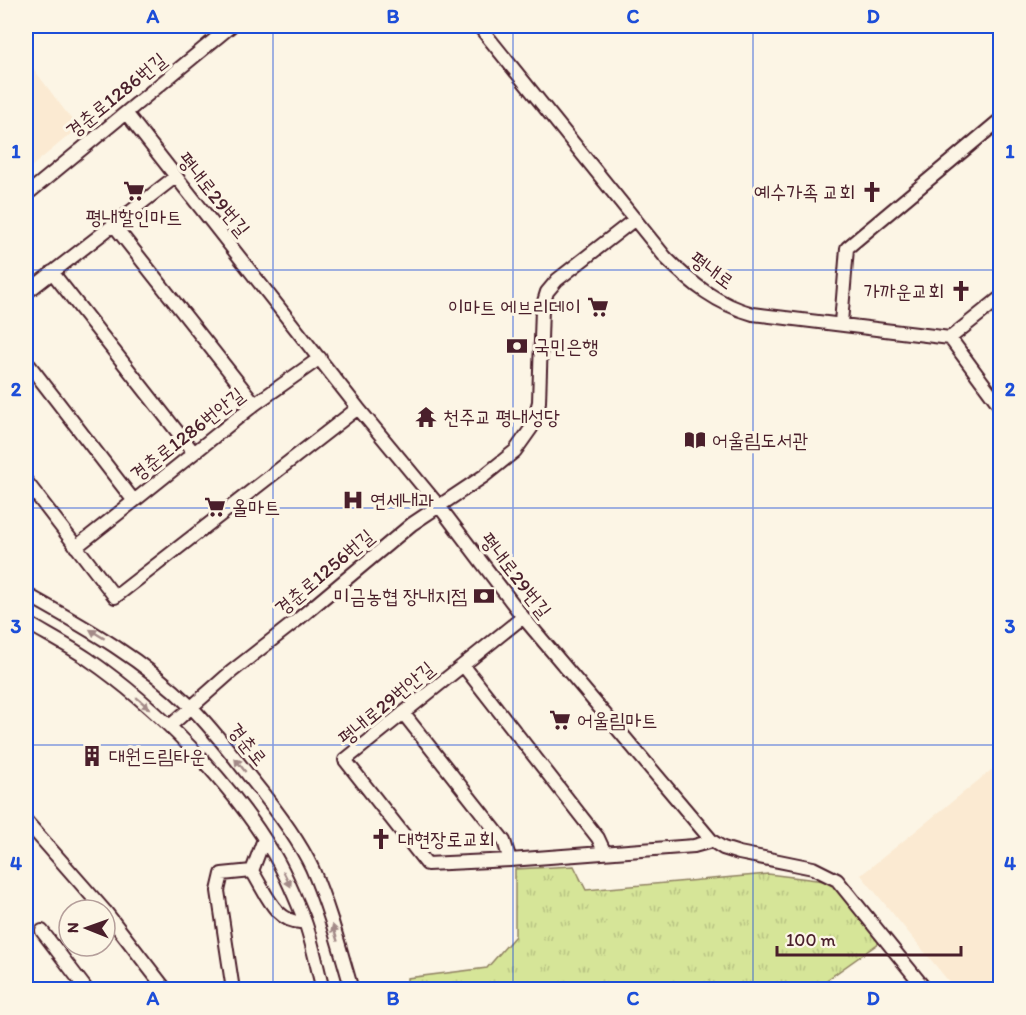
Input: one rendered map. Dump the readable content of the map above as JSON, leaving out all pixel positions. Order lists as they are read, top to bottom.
{
  "streets": {
    "street": [
      "경춘로1286번길",
      "평내로29번길",
      "평내로",
      "경춘로1286번안길",
      "경춘로1256번길",
      "평내로29번안길",
      "경춘로"
    ]
  },
  "crossings": [
    ["경춘로1286번길", "평내로29번길"],
    ["평내로29번길", "경춘로1286번안길"],
    ["평내로29번길", "경춘로1256번길"],
    ["평내로29번길", "평내로29번안길"],
    ["평내로", "경춘로1256번길"],
    ["경춘로1256번길", "경춘로"]
  ],
  "places": {
    "supermarket": [
      "평내할인마트",
      "이마트 에브리데이",
      "올마트",
      "어울림마트"
    ],
    "church": ["예수가족 교회", "가까운교회", "대현장로교회"],
    "bank": ["국민은행", "미금농협 장내지점"],
    "temple": ["천주교 평내성당"],
    "library": ["어울림도서관"],
    "hospital": ["연세내과"],
    "building": ["대원드림타운"]
  },
  "scale_bar": "100 m",
  "north": "left",
  "grid": {
    "columns": [
      "A",
      "B",
      "C",
      "D"
    ],
    "rows": [
      "1",
      "2",
      "3",
      "4"
    ]
  }
}
